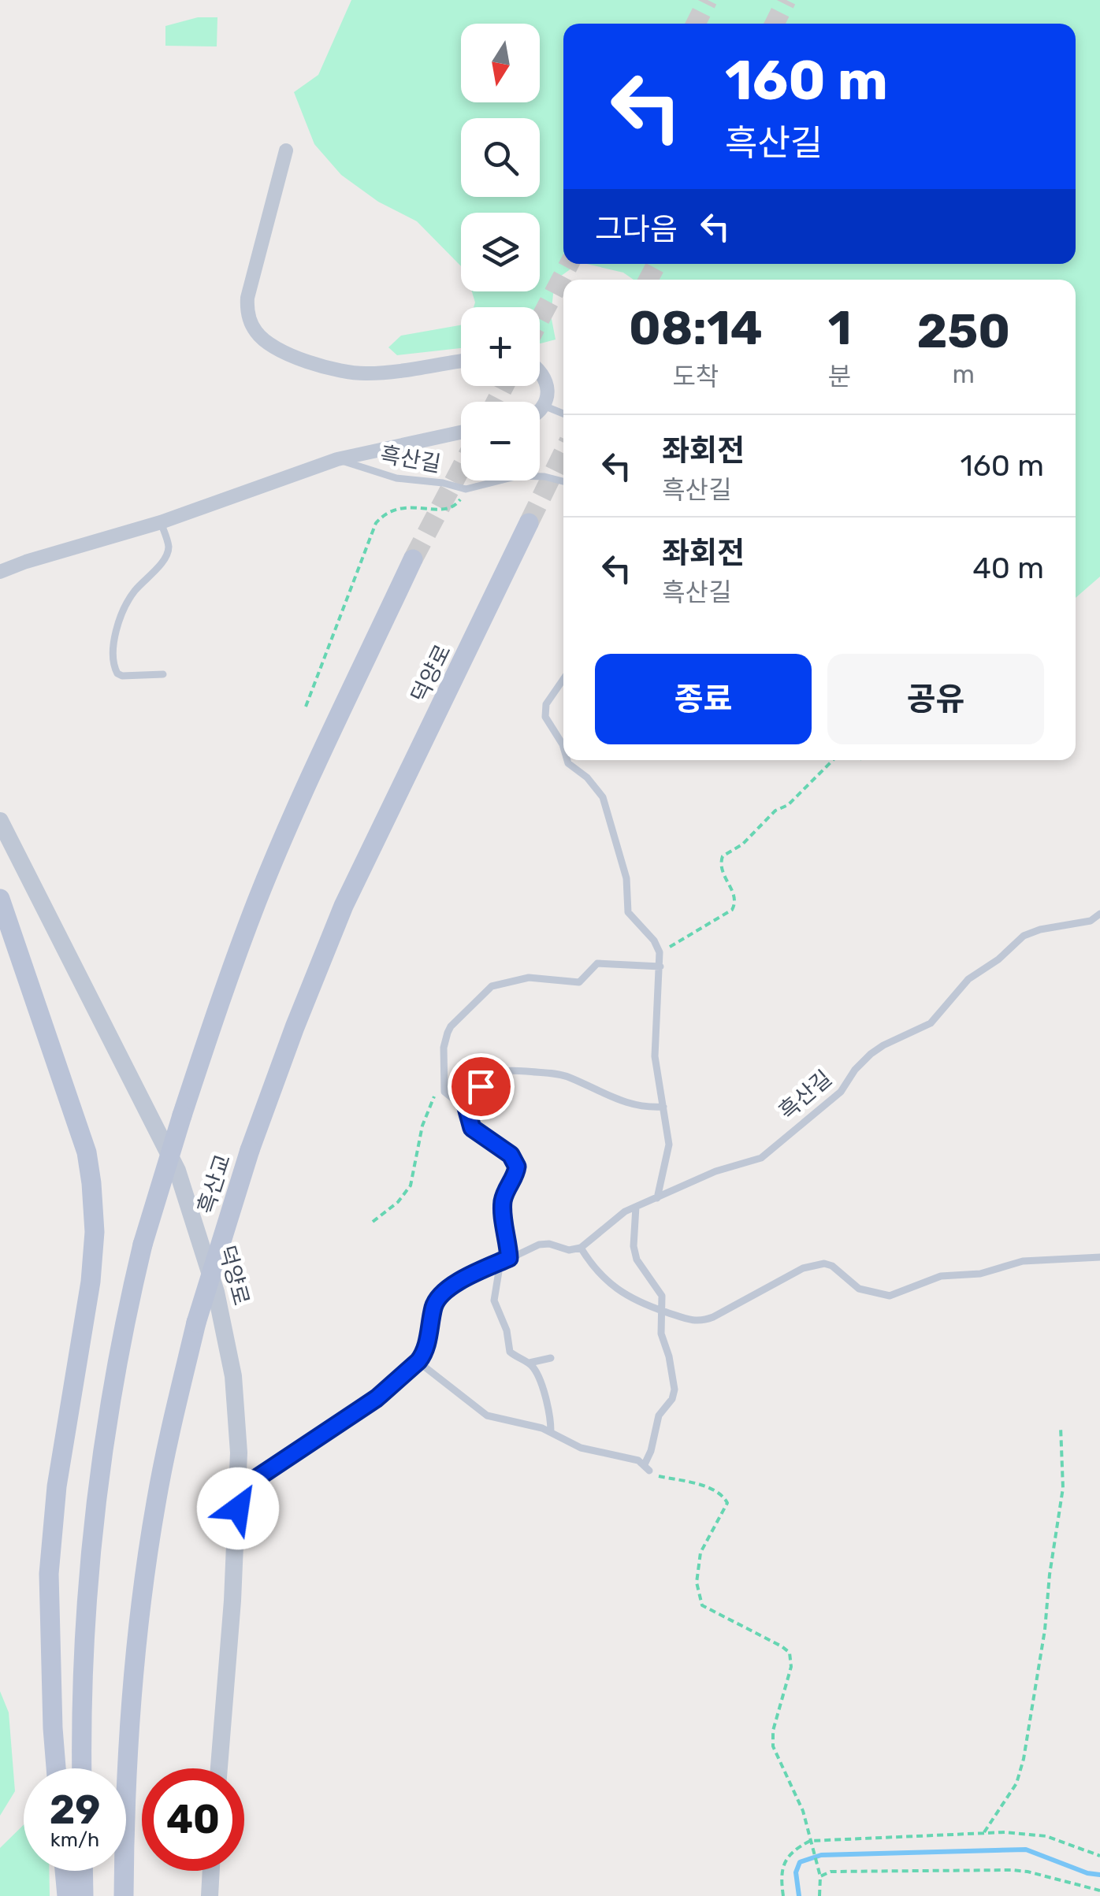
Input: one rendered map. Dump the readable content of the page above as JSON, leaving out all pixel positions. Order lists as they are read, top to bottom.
{
  "streets": {
    "main road": ["덕양로", "흑산교"],
    "lane": ["흑산길"]
  },
  "crossings": [
    ["덕양로", "흑산교"]
  ],
  "north": "bottom",
  "page": {
    "map_buttons": ["+", "−"],
    "turn": ["160 m", "흑산길"],
    "then": "그다음",
    "eta": [
      "08:14",
      "도착",
      "1",
      "분",
      "250",
      "m"
    ],
    "list": [
      {
        "name": "좌회전",
        "note": "흑산길",
        "value": "160 m"
      },
      {
        "name": "좌회전",
        "note": "흑산길",
        "value": "40 m"
      }
    ],
    "buttons": ["종료", "공유"],
    "speed": "29 km/h",
    "limit": "40"
  }
}
